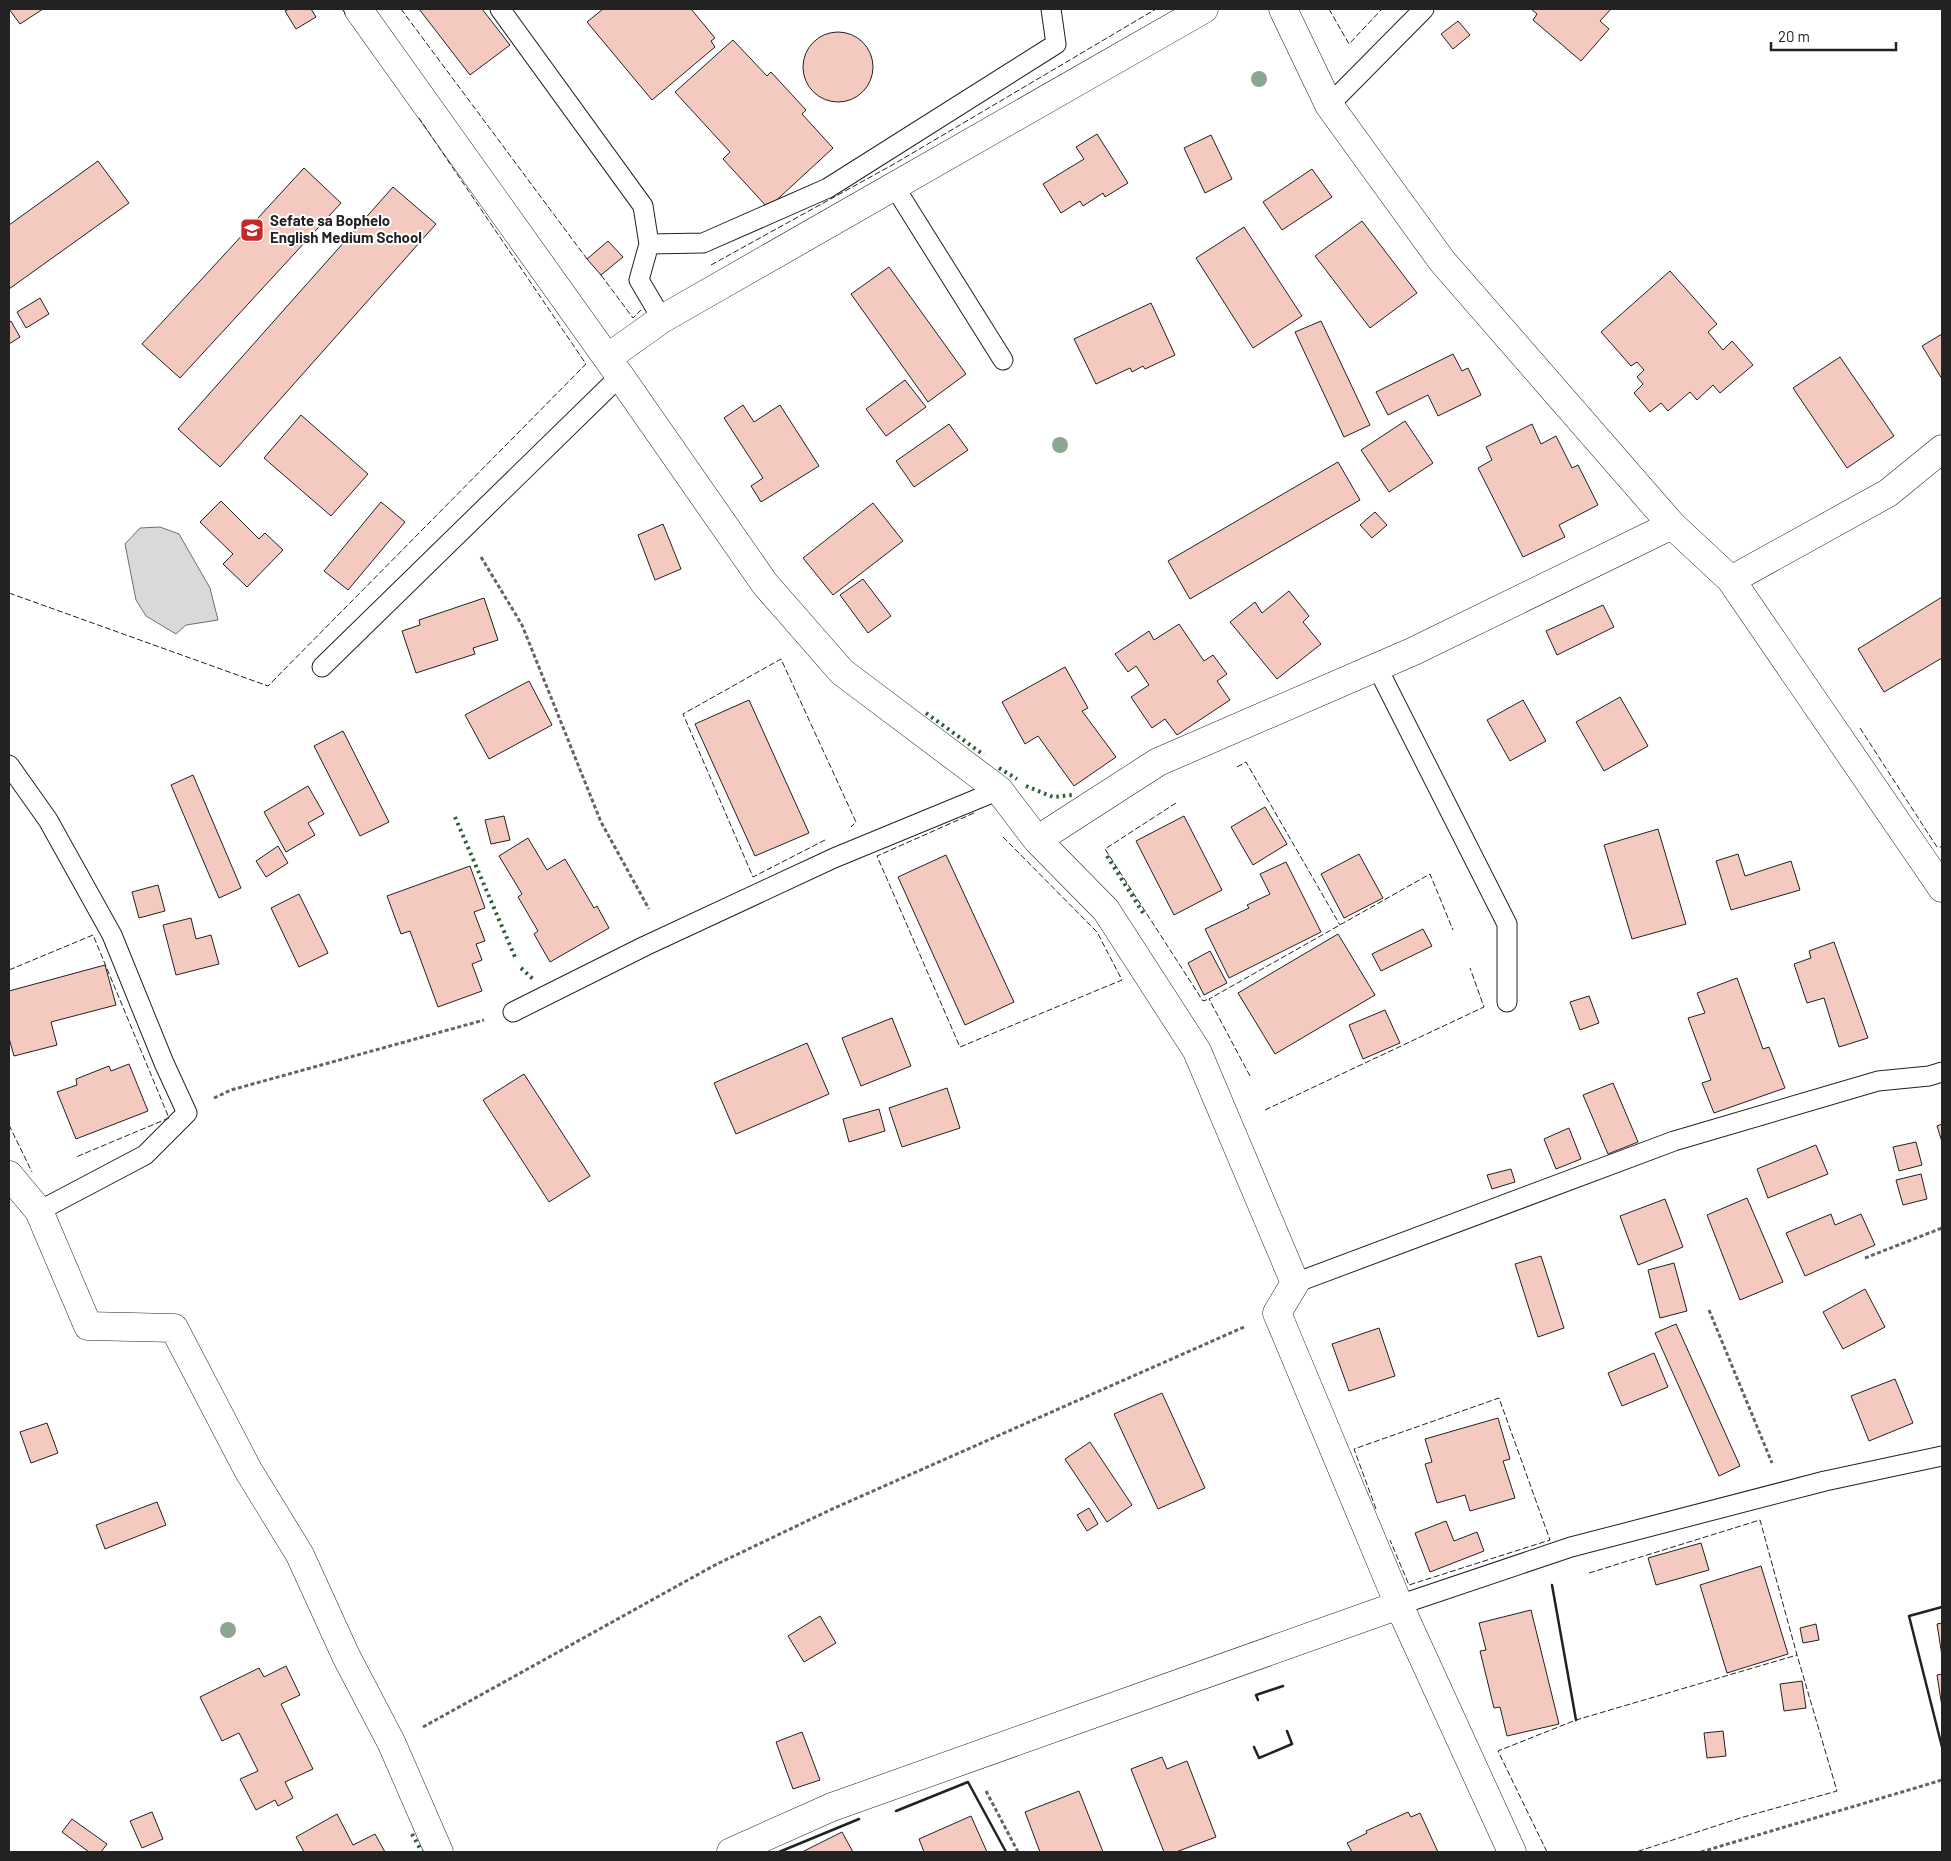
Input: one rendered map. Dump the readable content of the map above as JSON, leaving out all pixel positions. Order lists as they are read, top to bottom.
{
  "places": {
    "school or university": ["Sefate sa Bophelo English Medium School"]
  },
  "scale_bar": "20 m"
}
